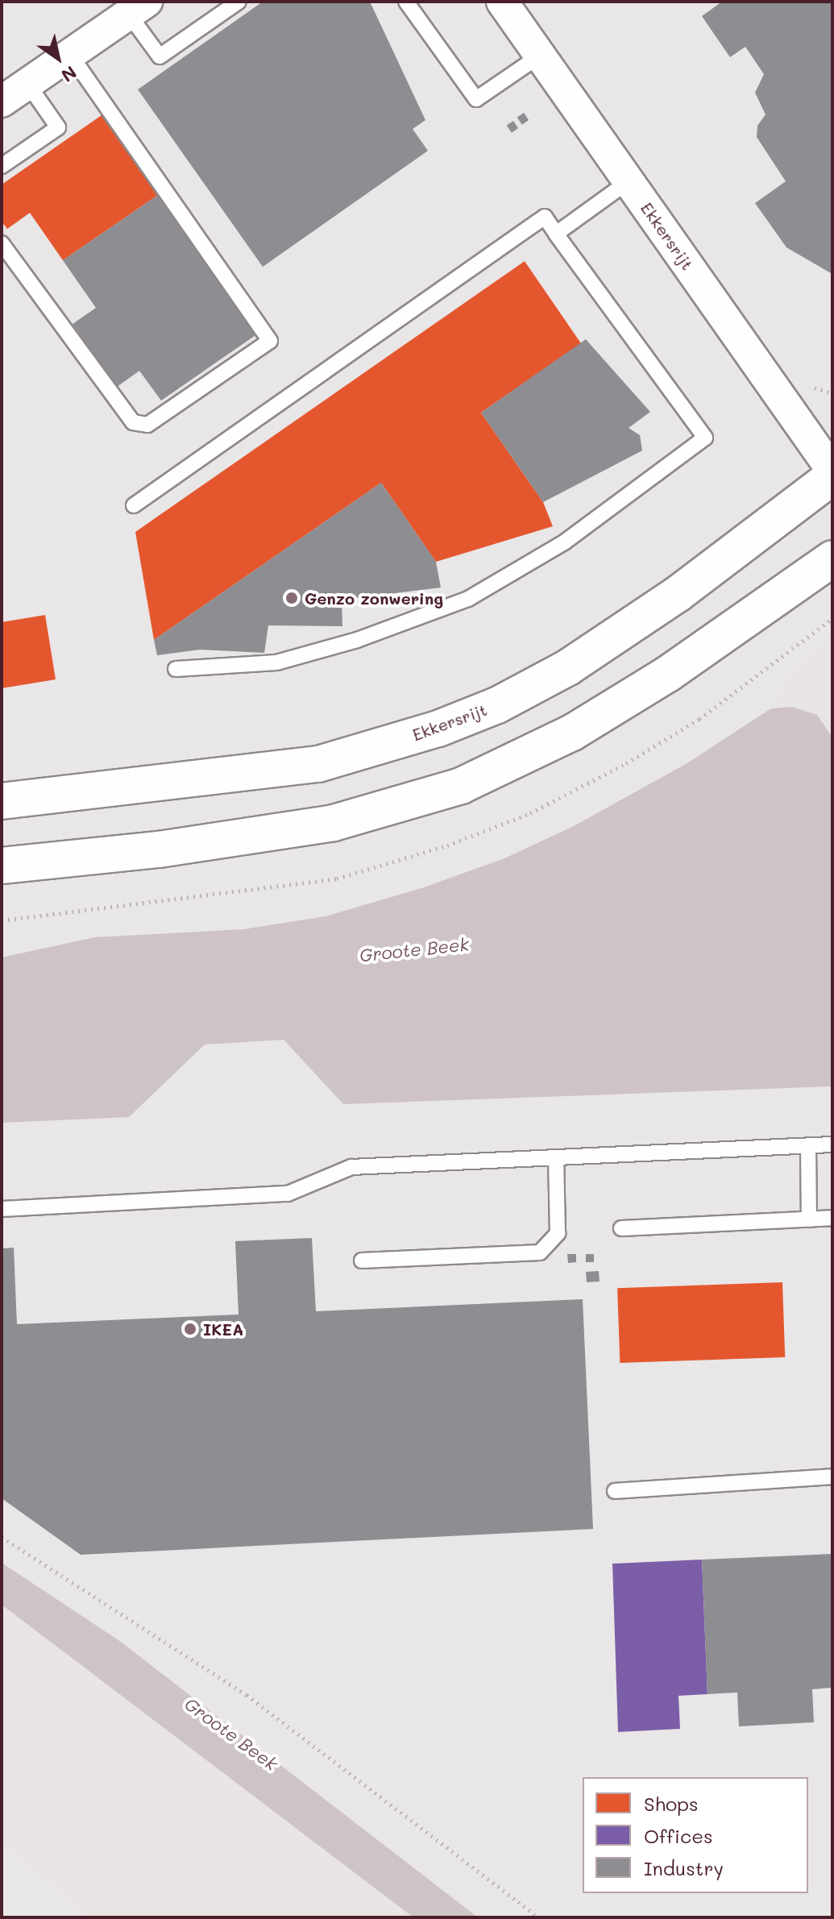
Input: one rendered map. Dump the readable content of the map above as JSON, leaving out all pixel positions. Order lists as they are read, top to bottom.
{
  "streets": {
    "main road": ["Ekkersrijt"]
  },
  "water": ["Groote Beek"],
  "places": ["Genzo zonwering", "IKEA"],
  "legend": ["Shops", "Offices", "Industry"],
  "north": "bottom right"
}
